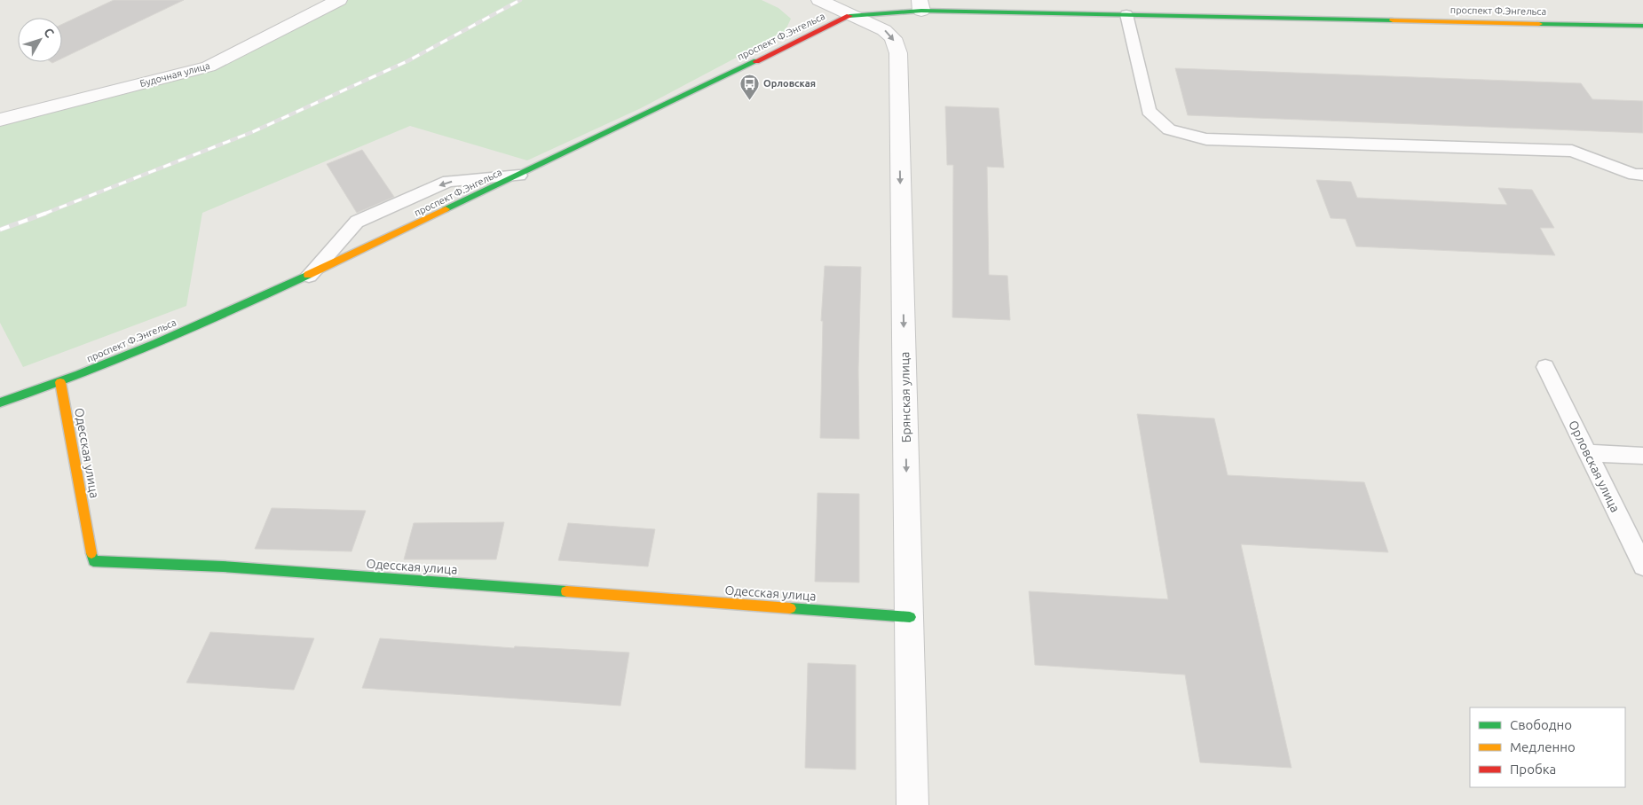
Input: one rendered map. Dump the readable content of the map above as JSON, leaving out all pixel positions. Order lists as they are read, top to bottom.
{
  "streets": {
    "street": [
      "проспект Ф.Энгельса",
      "Будочная улица",
      "Брянская улица",
      "Одесская улица"
    ],
    "lane": ["Орловская улица"]
  },
  "crossings": [
    ["проспект Ф.Энгельса", "Брянская улица"],
    ["проспект Ф.Энгельса", "Одесская улица"],
    ["Брянская улица", "Одесская улица"]
  ],
  "one_way": ["Брянская улица"],
  "places": {
    "bus stop": ["Орловская"]
  },
  "legend": ["Свободно", "Медленно", "Пробка"],
  "north": "top right"
}
